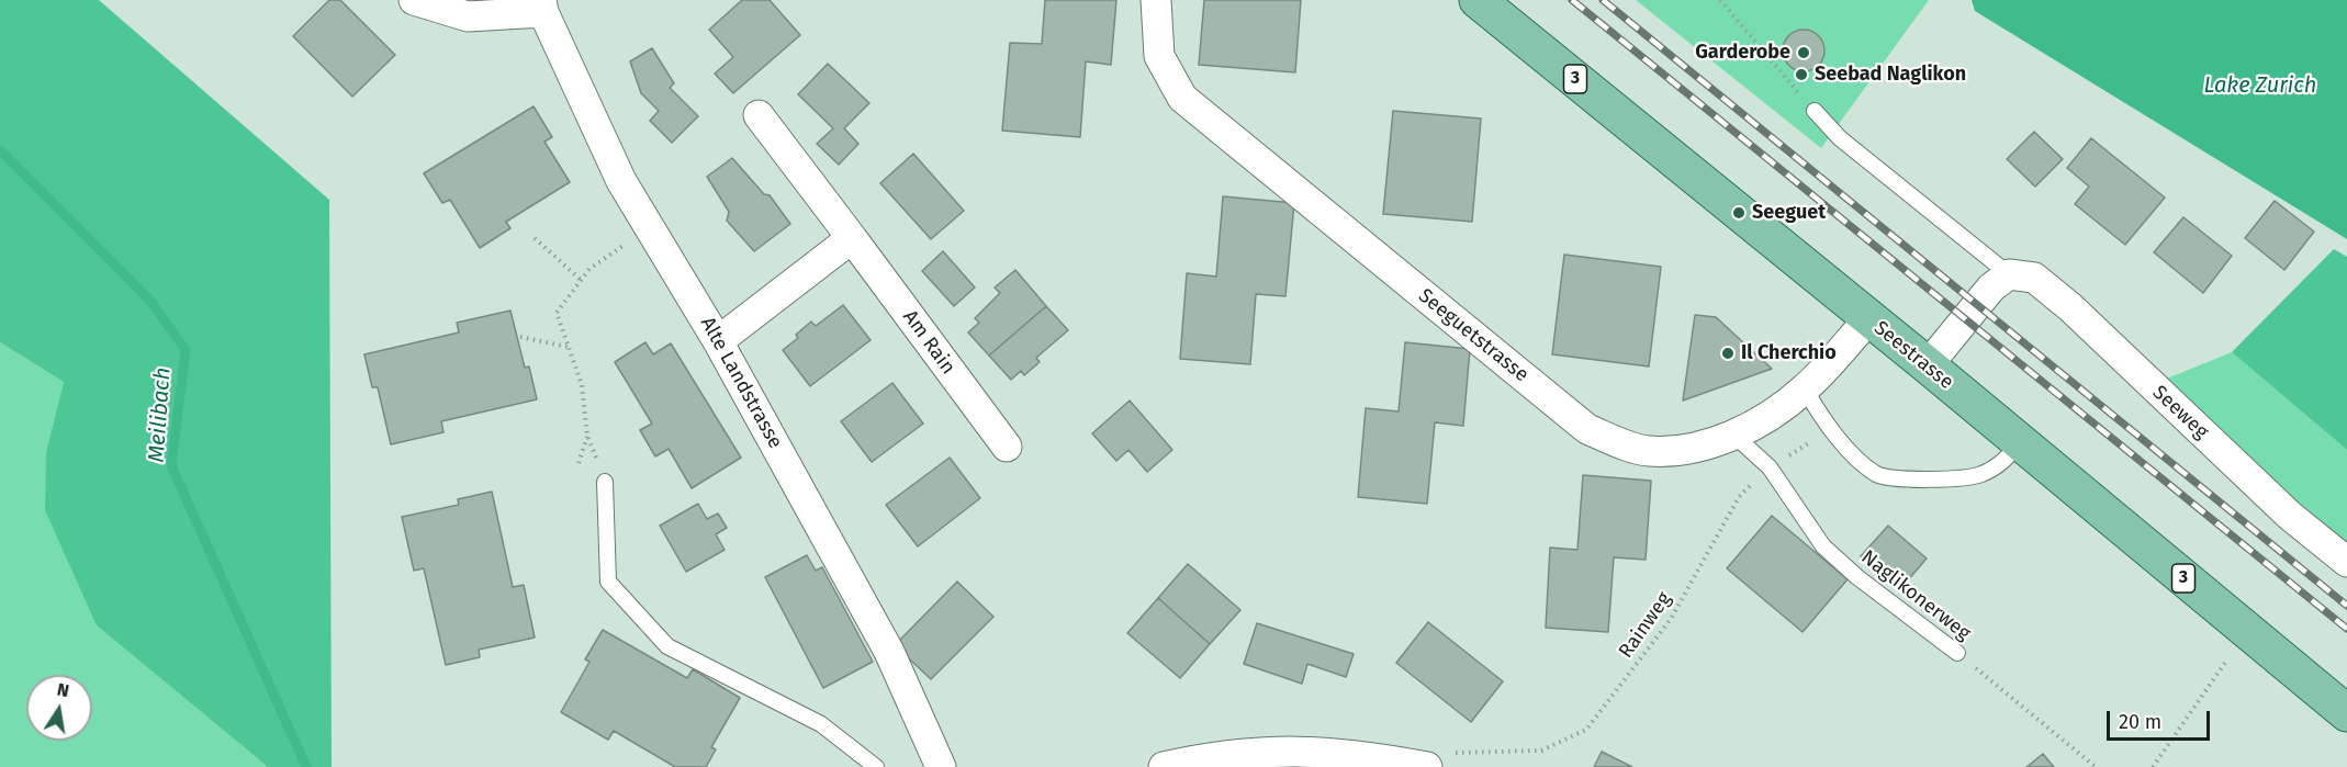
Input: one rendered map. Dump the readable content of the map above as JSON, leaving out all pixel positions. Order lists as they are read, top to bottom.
{
  "streets": {
    "main road": ["3", "Seestrasse"],
    "street": [
      "Seeguetstrasse",
      "Am Rain",
      "Alte Landstrasse",
      "Seeweg"
    ],
    "lane": ["Naglikonerweg"],
    "path": ["Rainweg"]
  },
  "crossings": [
    ["Seeguetstrasse", "Seestrasse"],
    ["Seeguetstrasse", "Naglikonerweg"],
    ["Naglikonerweg", "Rainweg"]
  ],
  "water": ["Lake Zurich", "Meilibach"],
  "places": [
    "Garderobe",
    "Seebad Naglikon",
    "Seeguet",
    "Il Cherchio"
  ],
  "scale_bar": "20 m",
  "north": "top"
}
